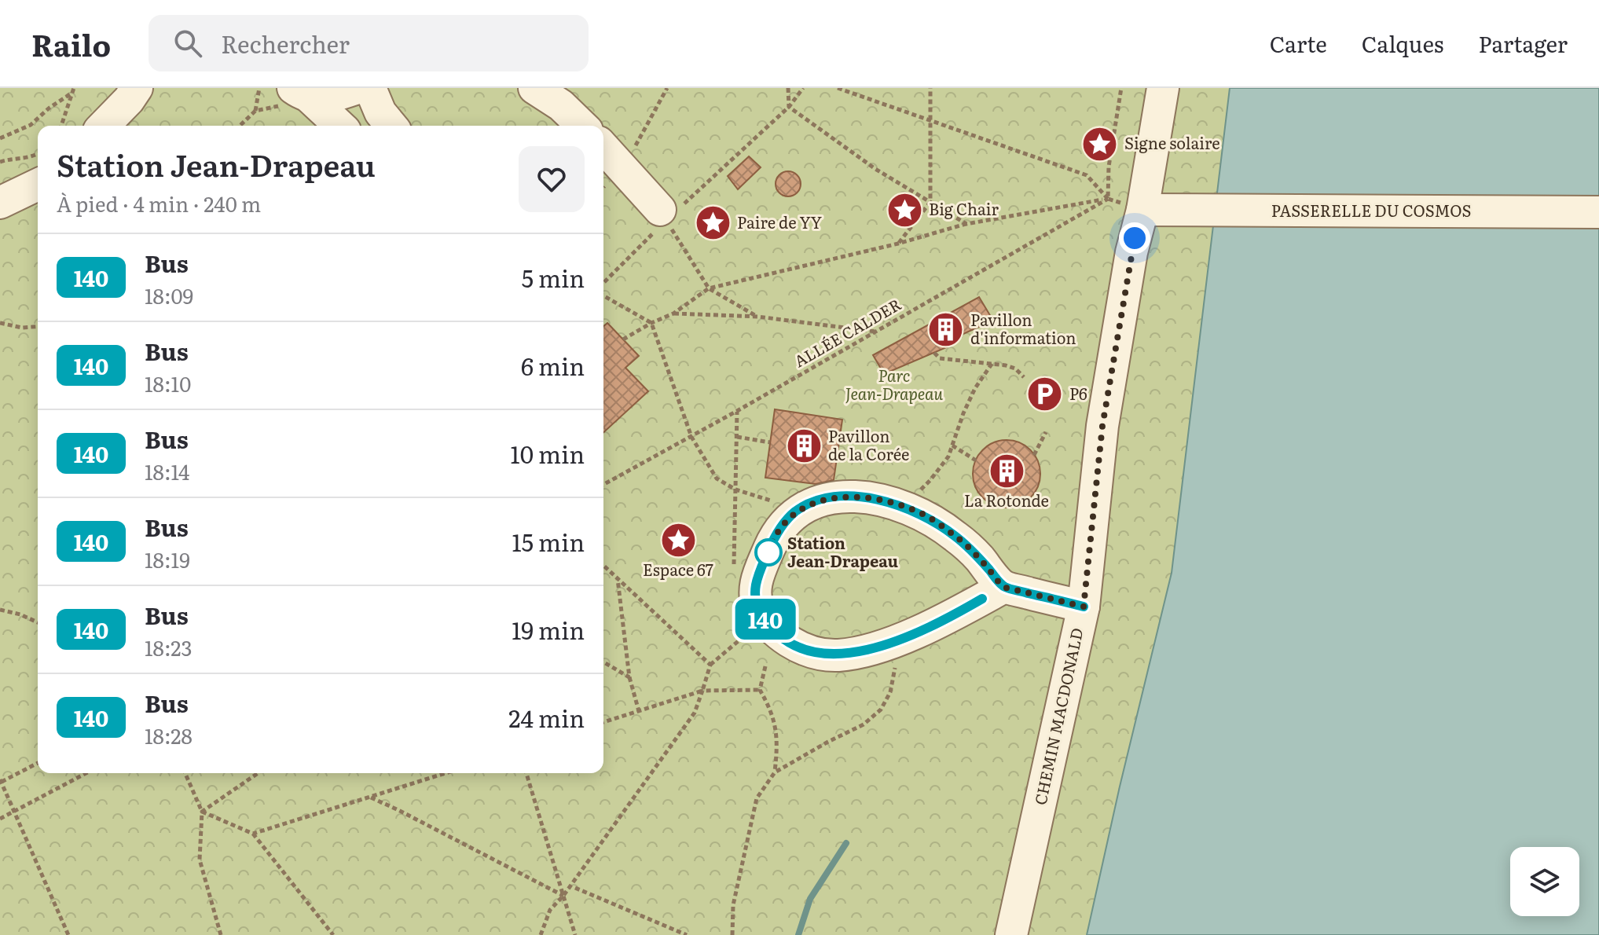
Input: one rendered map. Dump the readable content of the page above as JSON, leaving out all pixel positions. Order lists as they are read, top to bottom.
{
  "streets": {
    "street": ["PASSERELLE DU COSMOS", "CHEMIN MACDONALD"],
    "path": ["ALLÉE CALDER"]
  },
  "crossings": [
    ["PASSERELLE DU COSMOS", "CHEMIN MACDONALD"]
  ],
  "parks": ["Parc Jean-Drapeau"],
  "places": {
    "place": [
      "Signe solaire",
      "Big Chair",
      "Paire de YY",
      "Espace 67"
    ],
    "building": ["Pavillon d'information", "Pavillon de la Corée", "La Rotonde"],
    "parking": ["P6"],
    "other": ["Station Jean-Drapeau"]
  },
  "lines": ["bus line 140"],
  "page": {
    "header": "Railo",
    "search": "Rechercher",
    "nav": ["Carte", "Calques", "Partager"],
    "on_map": "140",
    "heading": ["Station Jean-Drapeau", "À pied · 4 min · 240 m"],
    "list": [
      {
        "mark": "140",
        "name": "Bus",
        "note": "18:09",
        "value": "5 min"
      },
      {
        "mark": "140",
        "name": "Bus",
        "note": "18:10",
        "value": "6 min"
      },
      {
        "mark": "140",
        "name": "Bus",
        "note": "18:14",
        "value": "10 min"
      },
      {
        "mark": "140",
        "name": "Bus",
        "note": "18:19",
        "value": "15 min"
      },
      {
        "mark": "140",
        "name": "Bus",
        "note": "18:23",
        "value": "19 min"
      },
      {
        "mark": "140",
        "name": "Bus",
        "note": "18:28",
        "value": "24 min"
      }
    ]
  }
}
